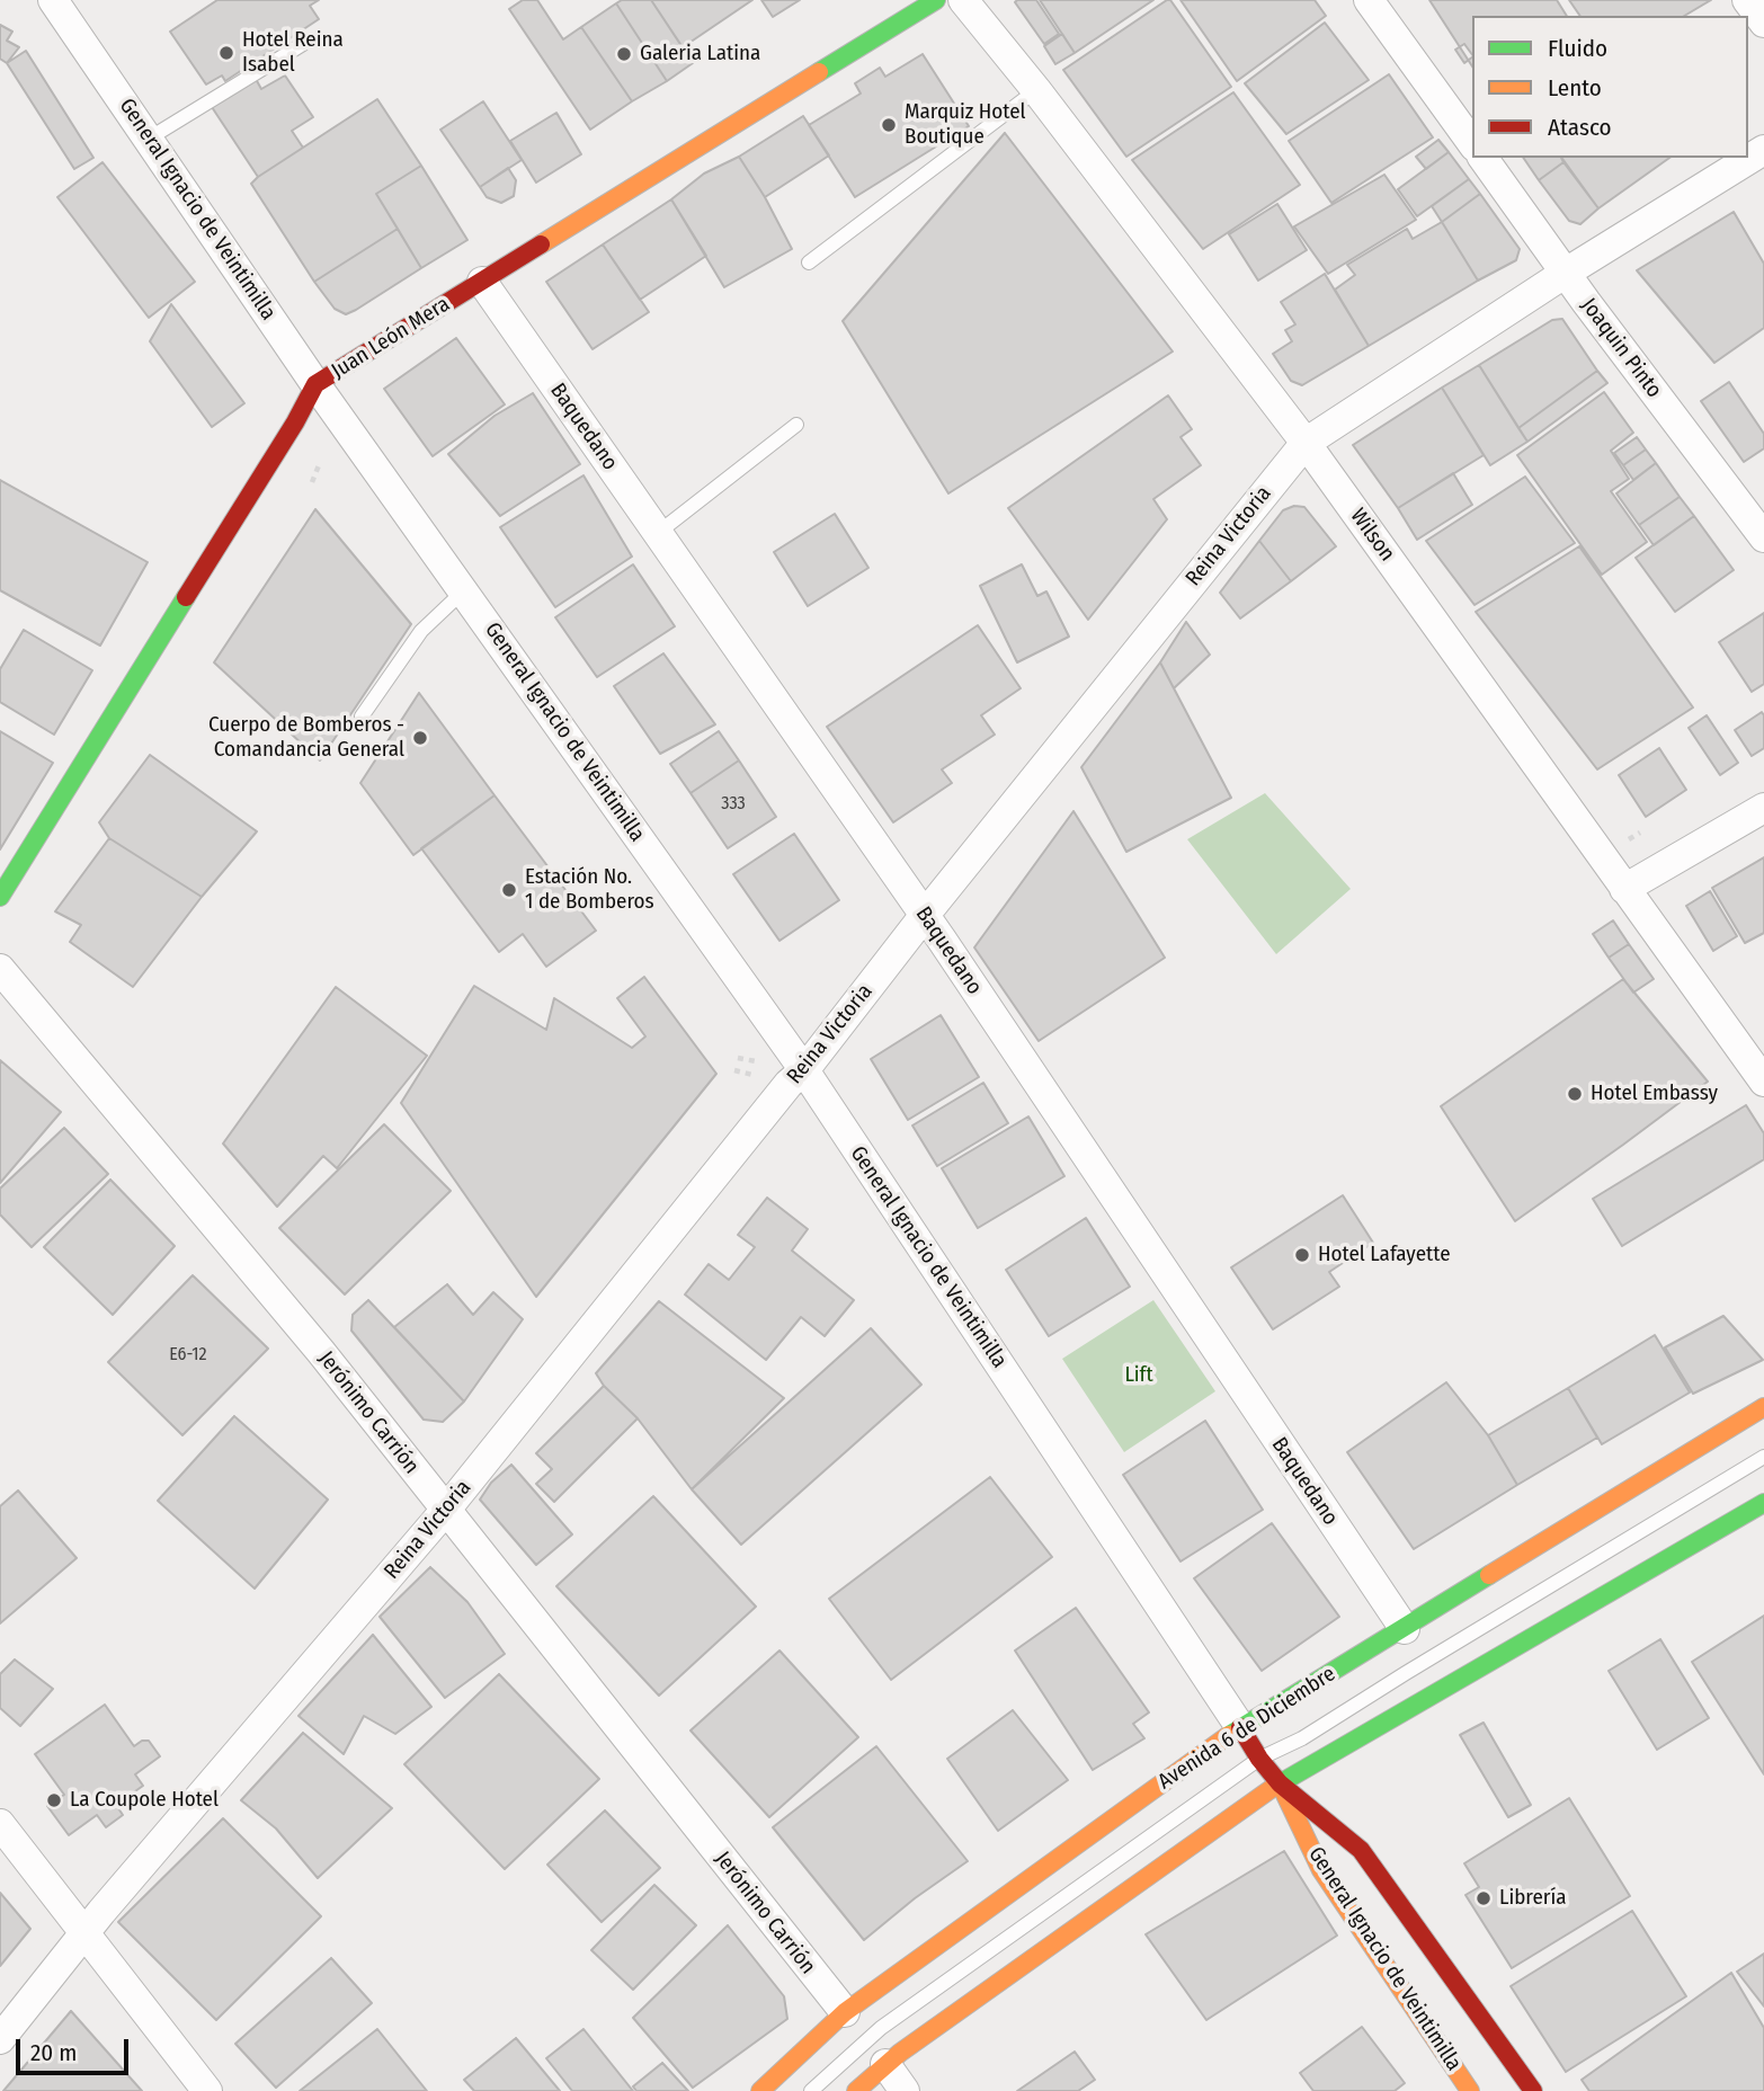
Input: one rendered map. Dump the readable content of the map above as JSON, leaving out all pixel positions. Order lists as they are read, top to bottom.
{
  "streets": {
    "main road": ["General Ignacio de Veintimilla", "Juan León Mera", "Avenida 6 de Diciembre"],
    "street": [
      "Joaquin Pinto",
      "Baquedano",
      "Wilson",
      "Reina Victoria",
      "Jerónimo Carrión"
    ]
  },
  "crossings": [
    ["General Ignacio de Veintimilla", "Juan León Mera"],
    ["General Ignacio de Veintimilla", "Reina Victoria"],
    ["General Ignacio de Veintimilla", "Avenida 6 de Diciembre"],
    ["Juan León Mera", "Baquedano"],
    ["Joaquin Pinto", "Reina Victoria"],
    ["Baquedano", "Reina Victoria"],
    ["Baquedano", "Avenida 6 de Diciembre"],
    ["Wilson", "Reina Victoria"],
    ["Reina Victoria", "Jerónimo Carrión"],
    ["Jerónimo Carrión", "Avenida 6 de Diciembre"]
  ],
  "parks": ["Lift"],
  "places": [
    "Hotel Reina Isabel",
    "Galeria Latina",
    "Marquiz Hotel Boutique",
    "Cuerpo de Bomberos - Comandancia General",
    "Estación No. 1 de Bomberos",
    "Hotel Embassy",
    "Hotel Lafayette",
    "La Coupole Hotel",
    "Librería"
  ],
  "house_numbers": ["333", "E6-12"],
  "legend": ["Fluido", "Lento", "Atasco"],
  "scale_bar": "20 m"
}
